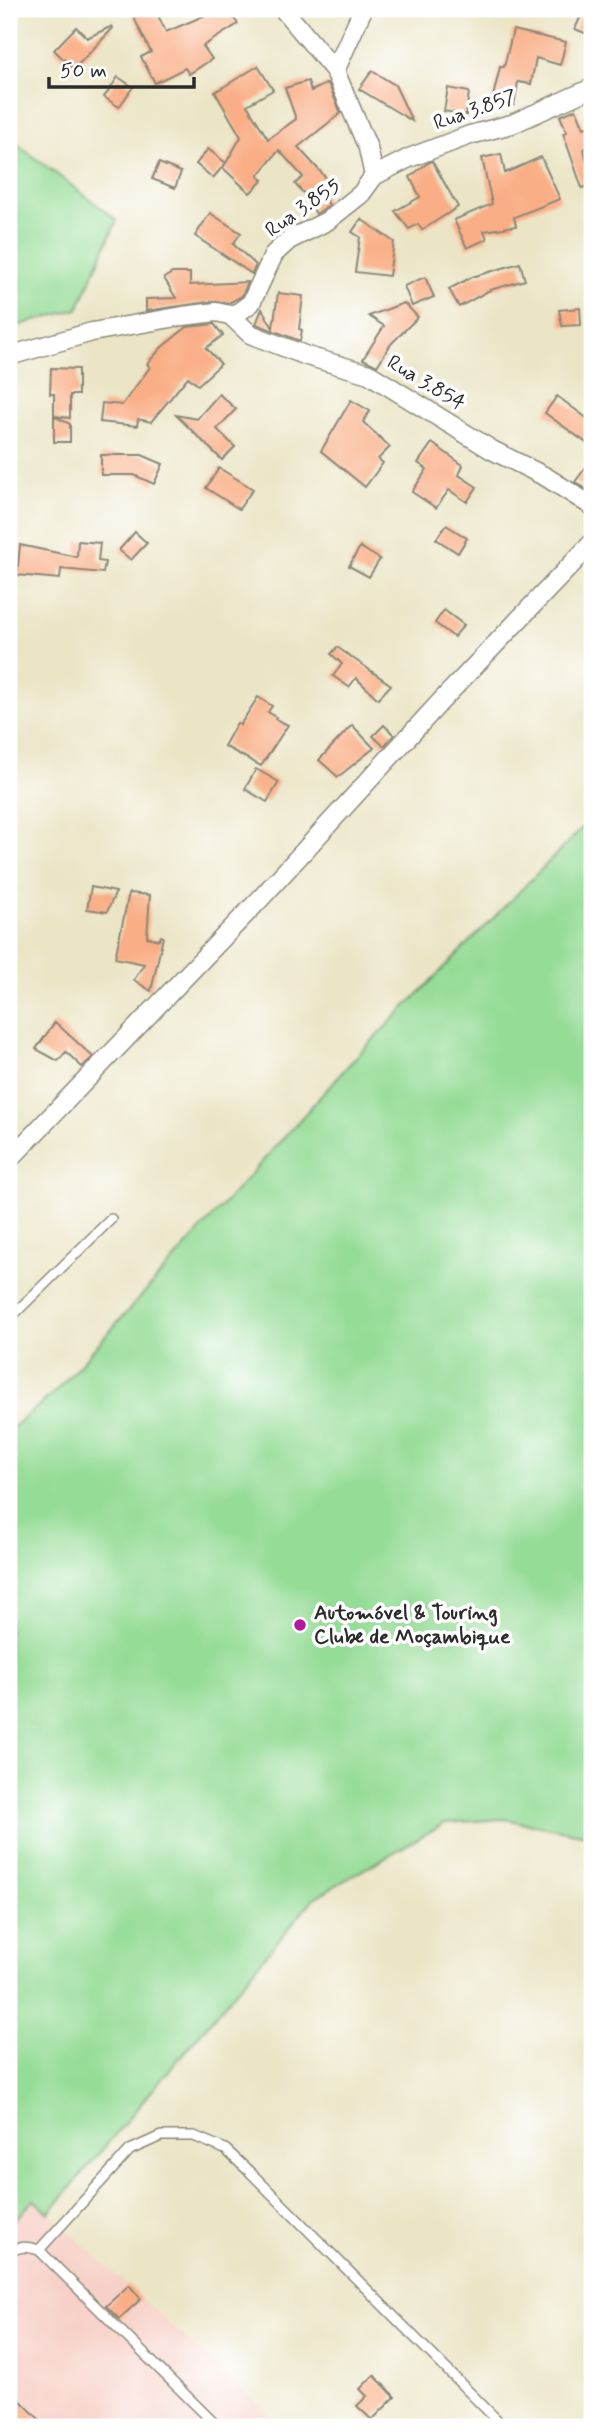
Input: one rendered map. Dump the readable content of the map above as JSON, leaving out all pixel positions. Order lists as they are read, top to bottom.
{
  "streets": {
    "street": ["Rua 3.857", "Rua 3.855", "Rua 3.854"]
  },
  "crossings": [
    ["Rua 3.857", "Rua 3.855"],
    ["Rua 3.855", "Rua 3.854"]
  ],
  "places": ["Automóvel & Touring Clube de Moçambique"],
  "scale_bar": "50 m"
}
